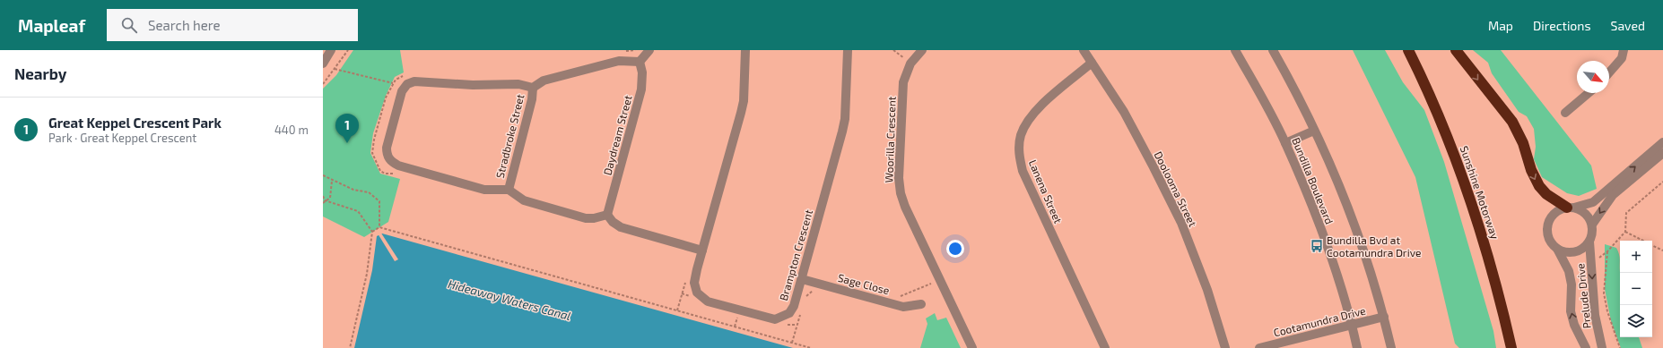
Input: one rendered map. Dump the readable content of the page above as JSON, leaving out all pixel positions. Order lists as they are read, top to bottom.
{
  "streets": {
    "highway": ["Sunshine Motorway"],
    "street": [
      "Daydream Street",
      "Stradbroke Street",
      "Woorilla Crescent",
      "Bundilla Boulevard",
      "Doolooma Street",
      "Lanena Street",
      "Brampton Crescent",
      "Sage Close",
      "Prelude Drive",
      "Cootamundra Drive"
    ]
  },
  "crossings": [
    ["Bundilla Boulevard", "Cootamundra Drive"],
    ["Doolooma Street", "Lanena Street"],
    ["Brampton Crescent", "Sage Close"]
  ],
  "water": ["Hideaway Waters Canal"],
  "places": {
    "bus stop": ["Bundilla Bvd at Cootamundra Drive"]
  },
  "north": "bottom right",
  "page": {
    "header": "Mapleaf",
    "search": "Search here",
    "nav": ["Map", "Directions", "Saved"],
    "heading": "Nearby",
    "list": [
      {
        "mark": "1",
        "name": "Great Keppel Crescent Park",
        "note": "Park · Great Keppel Crescent",
        "value": "440 m"
      }
    ],
    "pins": "1",
    "map_buttons": ["+", "−"]
  }
}
